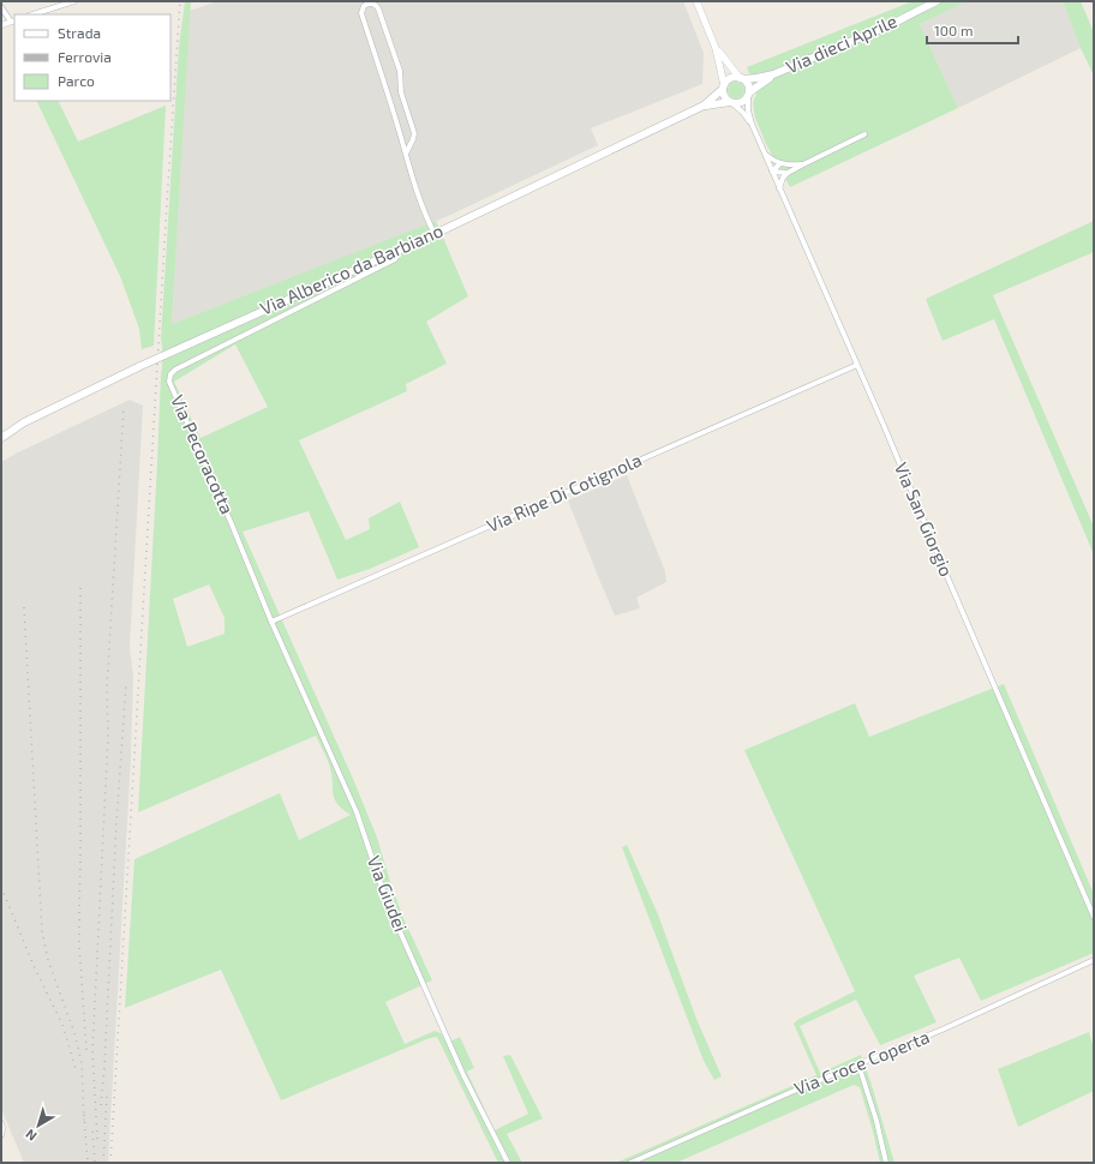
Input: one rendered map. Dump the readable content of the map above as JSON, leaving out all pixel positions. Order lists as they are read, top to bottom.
{
  "streets": {
    "main road": ["Via dieci Aprile", "Via Alberico da Barbiano"],
    "street": [
      "Via Pecoracotta",
      "Via Ripe Di Cotignola",
      "Via San Giorgio",
      "Via Giudei",
      "Via Croce Coperta"
    ]
  },
  "crossings": [
    ["Via dieci Aprile", "Via Alberico da Barbiano"],
    ["Via dieci Aprile", "Via San Giorgio"],
    ["Via Alberico da Barbiano", "Via Pecoracotta"],
    ["Via Alberico da Barbiano", "Via San Giorgio"],
    ["Via Pecoracotta", "Via Ripe Di Cotignola"],
    ["Via Pecoracotta", "Via Giudei"],
    ["Via Ripe Di Cotignola", "Via San Giorgio"],
    ["Via Ripe Di Cotignola", "Via Giudei"]
  ],
  "legend": ["Strada", "Ferrovia", "Parco"],
  "scale_bar": "100 m",
  "north": "bottom left"
}
